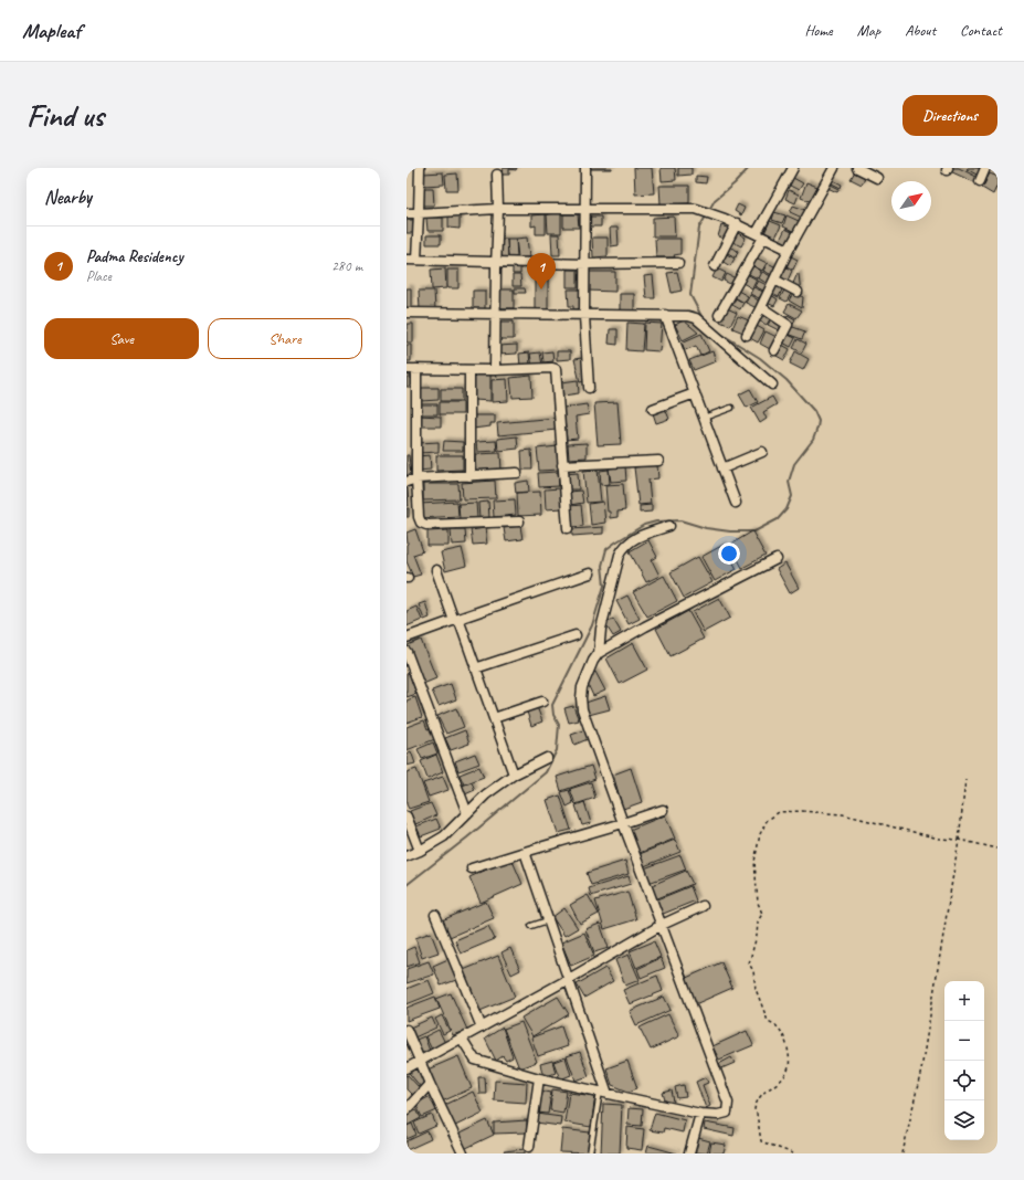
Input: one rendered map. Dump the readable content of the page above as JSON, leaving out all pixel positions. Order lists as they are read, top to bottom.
{
  "north": "top right",
  "page": {
    "header": "Mapleaf",
    "nav": [
      "Home",
      "Map",
      "About",
      "Contact"
    ],
    "buttons": [
      "Directions",
      ["Save", "Share"]
    ],
    "title": "Find us",
    "heading": "Nearby",
    "list": [
      {
        "mark": "1",
        "name": "Padma Residency",
        "note": "Place",
        "value": "280 m"
      }
    ],
    "pins": "1",
    "map_buttons": ["+", "−"]
  }
}
